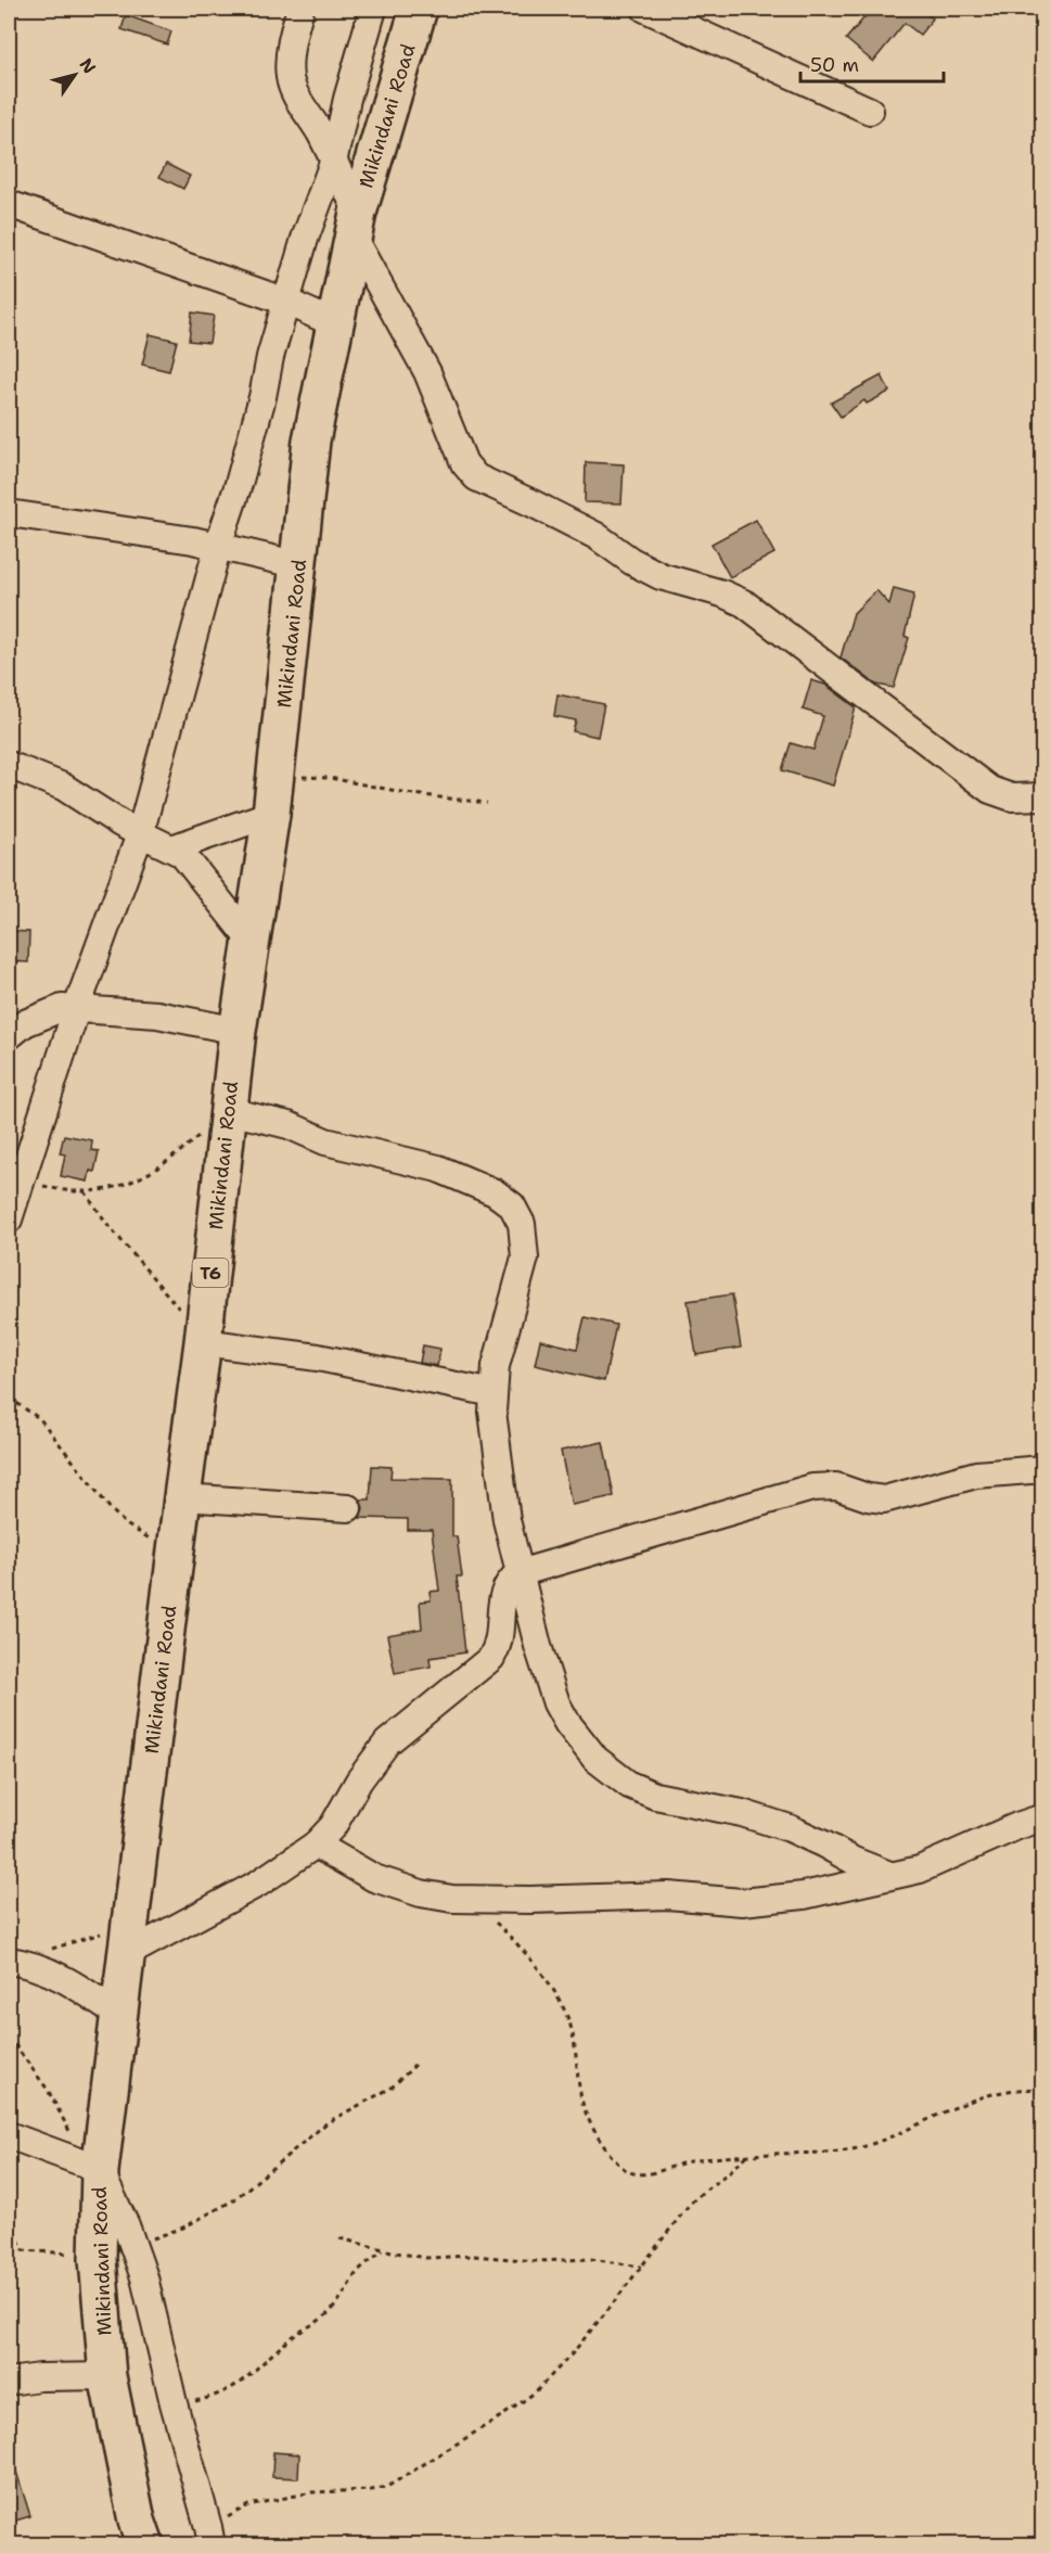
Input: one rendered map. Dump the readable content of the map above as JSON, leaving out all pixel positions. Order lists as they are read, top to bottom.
{
  "streets": {
    "highway": ["Mikindani Road", "T6"]
  },
  "scale_bar": "50 m",
  "north": "top right"
}
